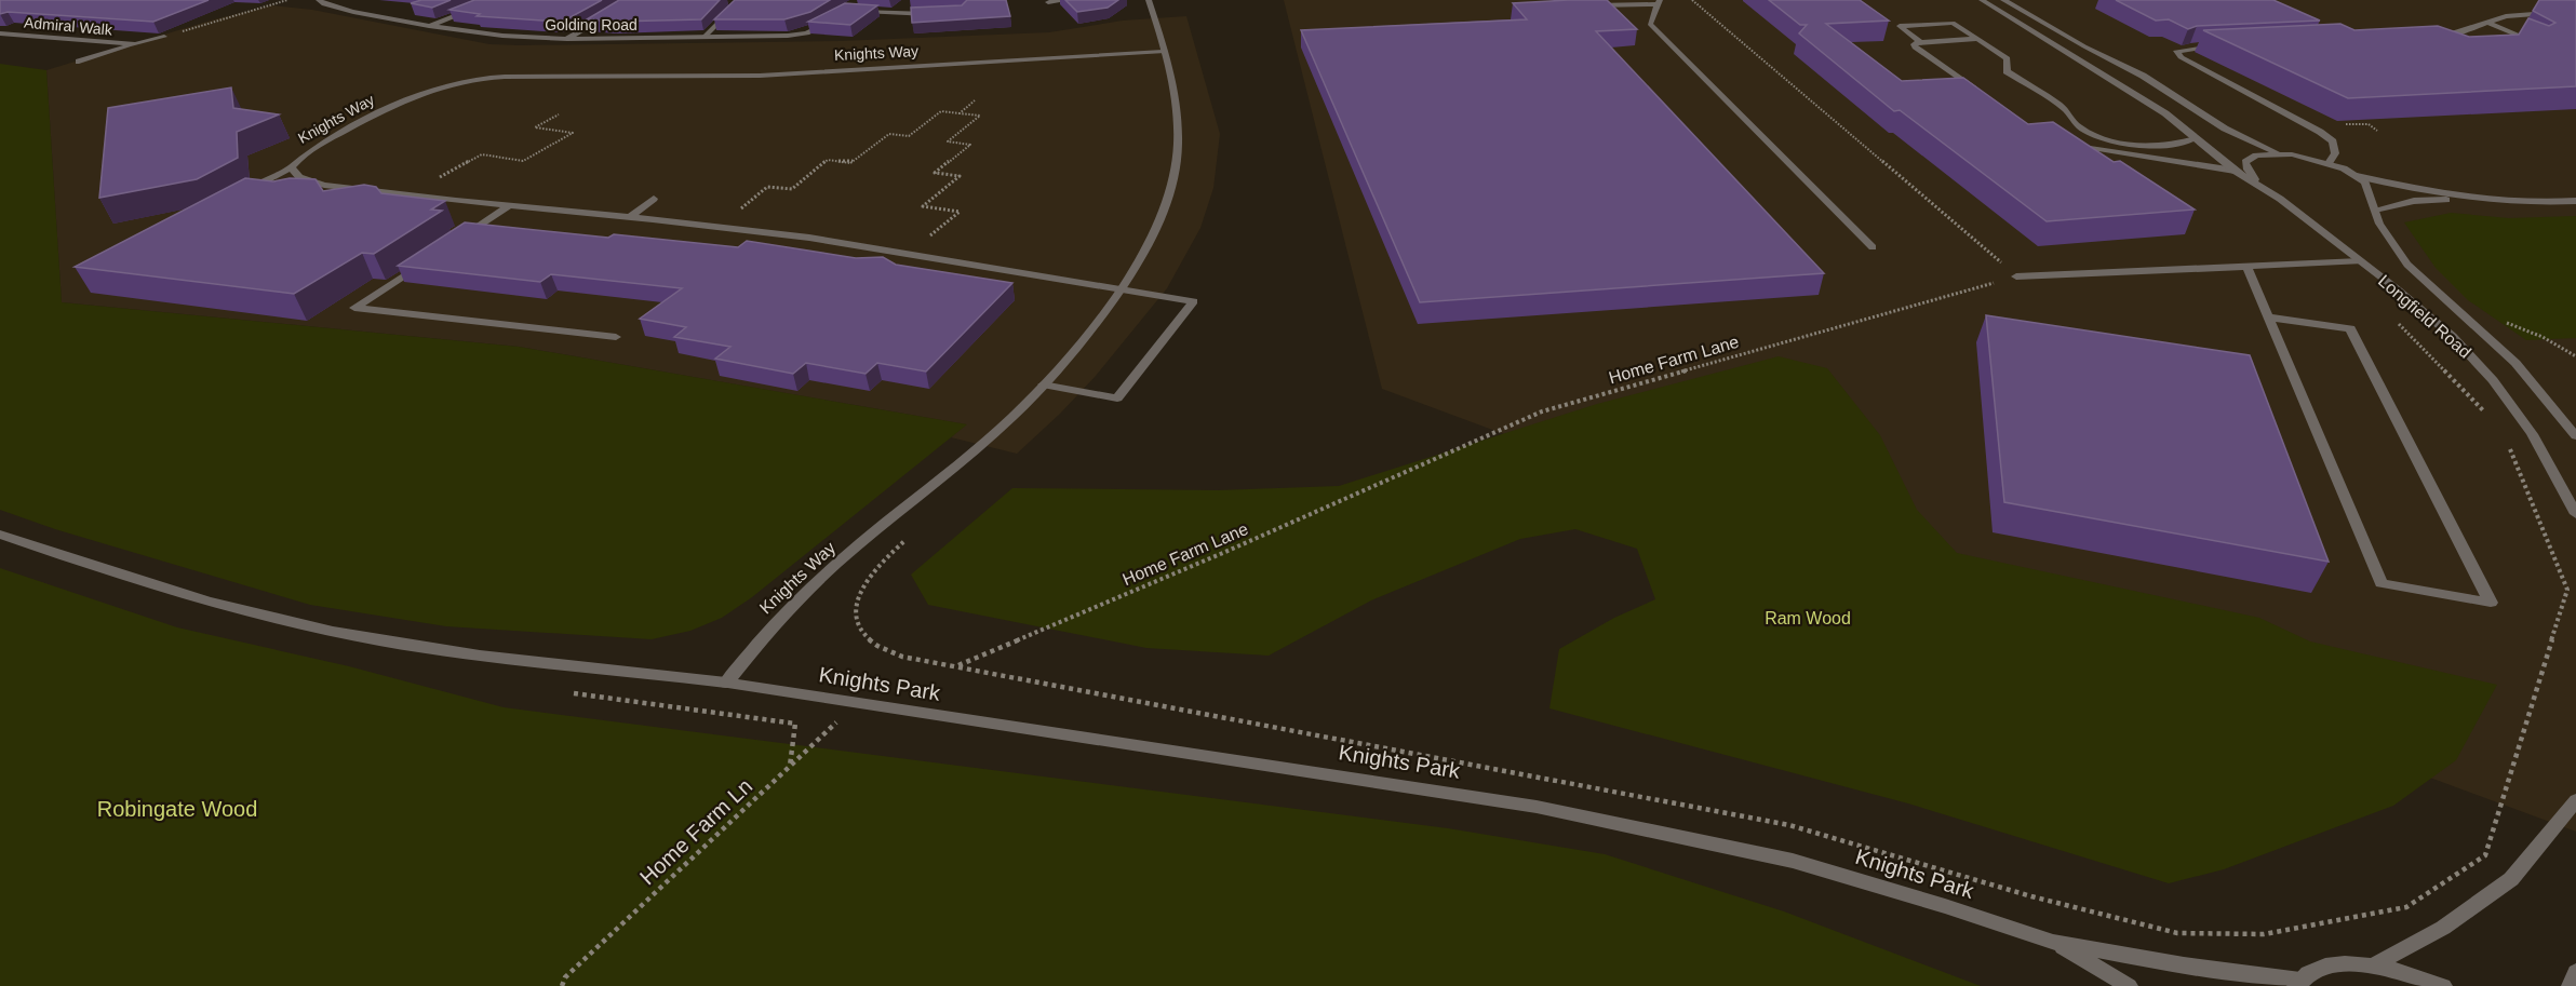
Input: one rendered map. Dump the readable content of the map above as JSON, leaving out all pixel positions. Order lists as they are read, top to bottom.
{
  "streets": {
    "street": [
      "Golding Road",
      "Admiral Walk",
      "Knights Way",
      "Longfield Road",
      "Knights Park"
    ],
    "path": ["Home Farm Lane", "Home Farm Ln"]
  },
  "crossings": [
    ["Knights Way", "Knights Park"],
    ["Knights Park", "Home Farm Ln"]
  ],
  "parks": ["Ram Wood", "Robingate Wood"]
}
